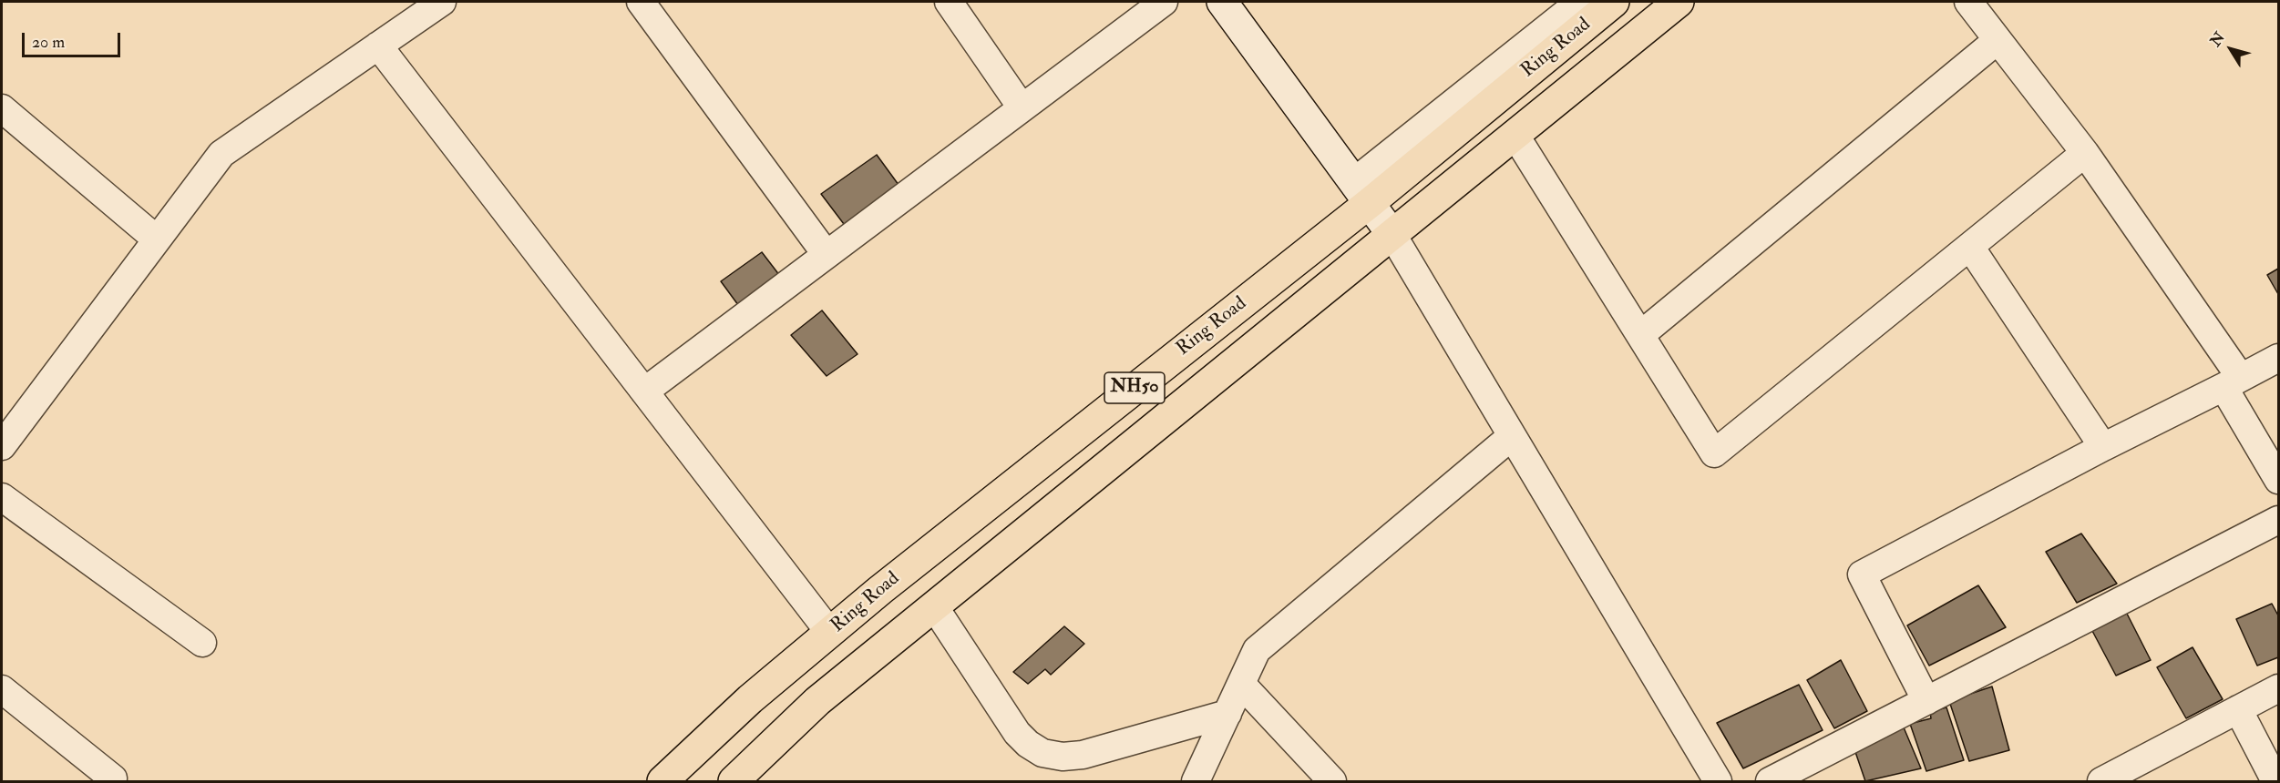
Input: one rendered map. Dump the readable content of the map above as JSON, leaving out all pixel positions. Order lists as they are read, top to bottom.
{
  "streets": {
    "highway": ["Ring Road", "NH50"]
  },
  "scale_bar": "20 m",
  "north": "top left"
}
